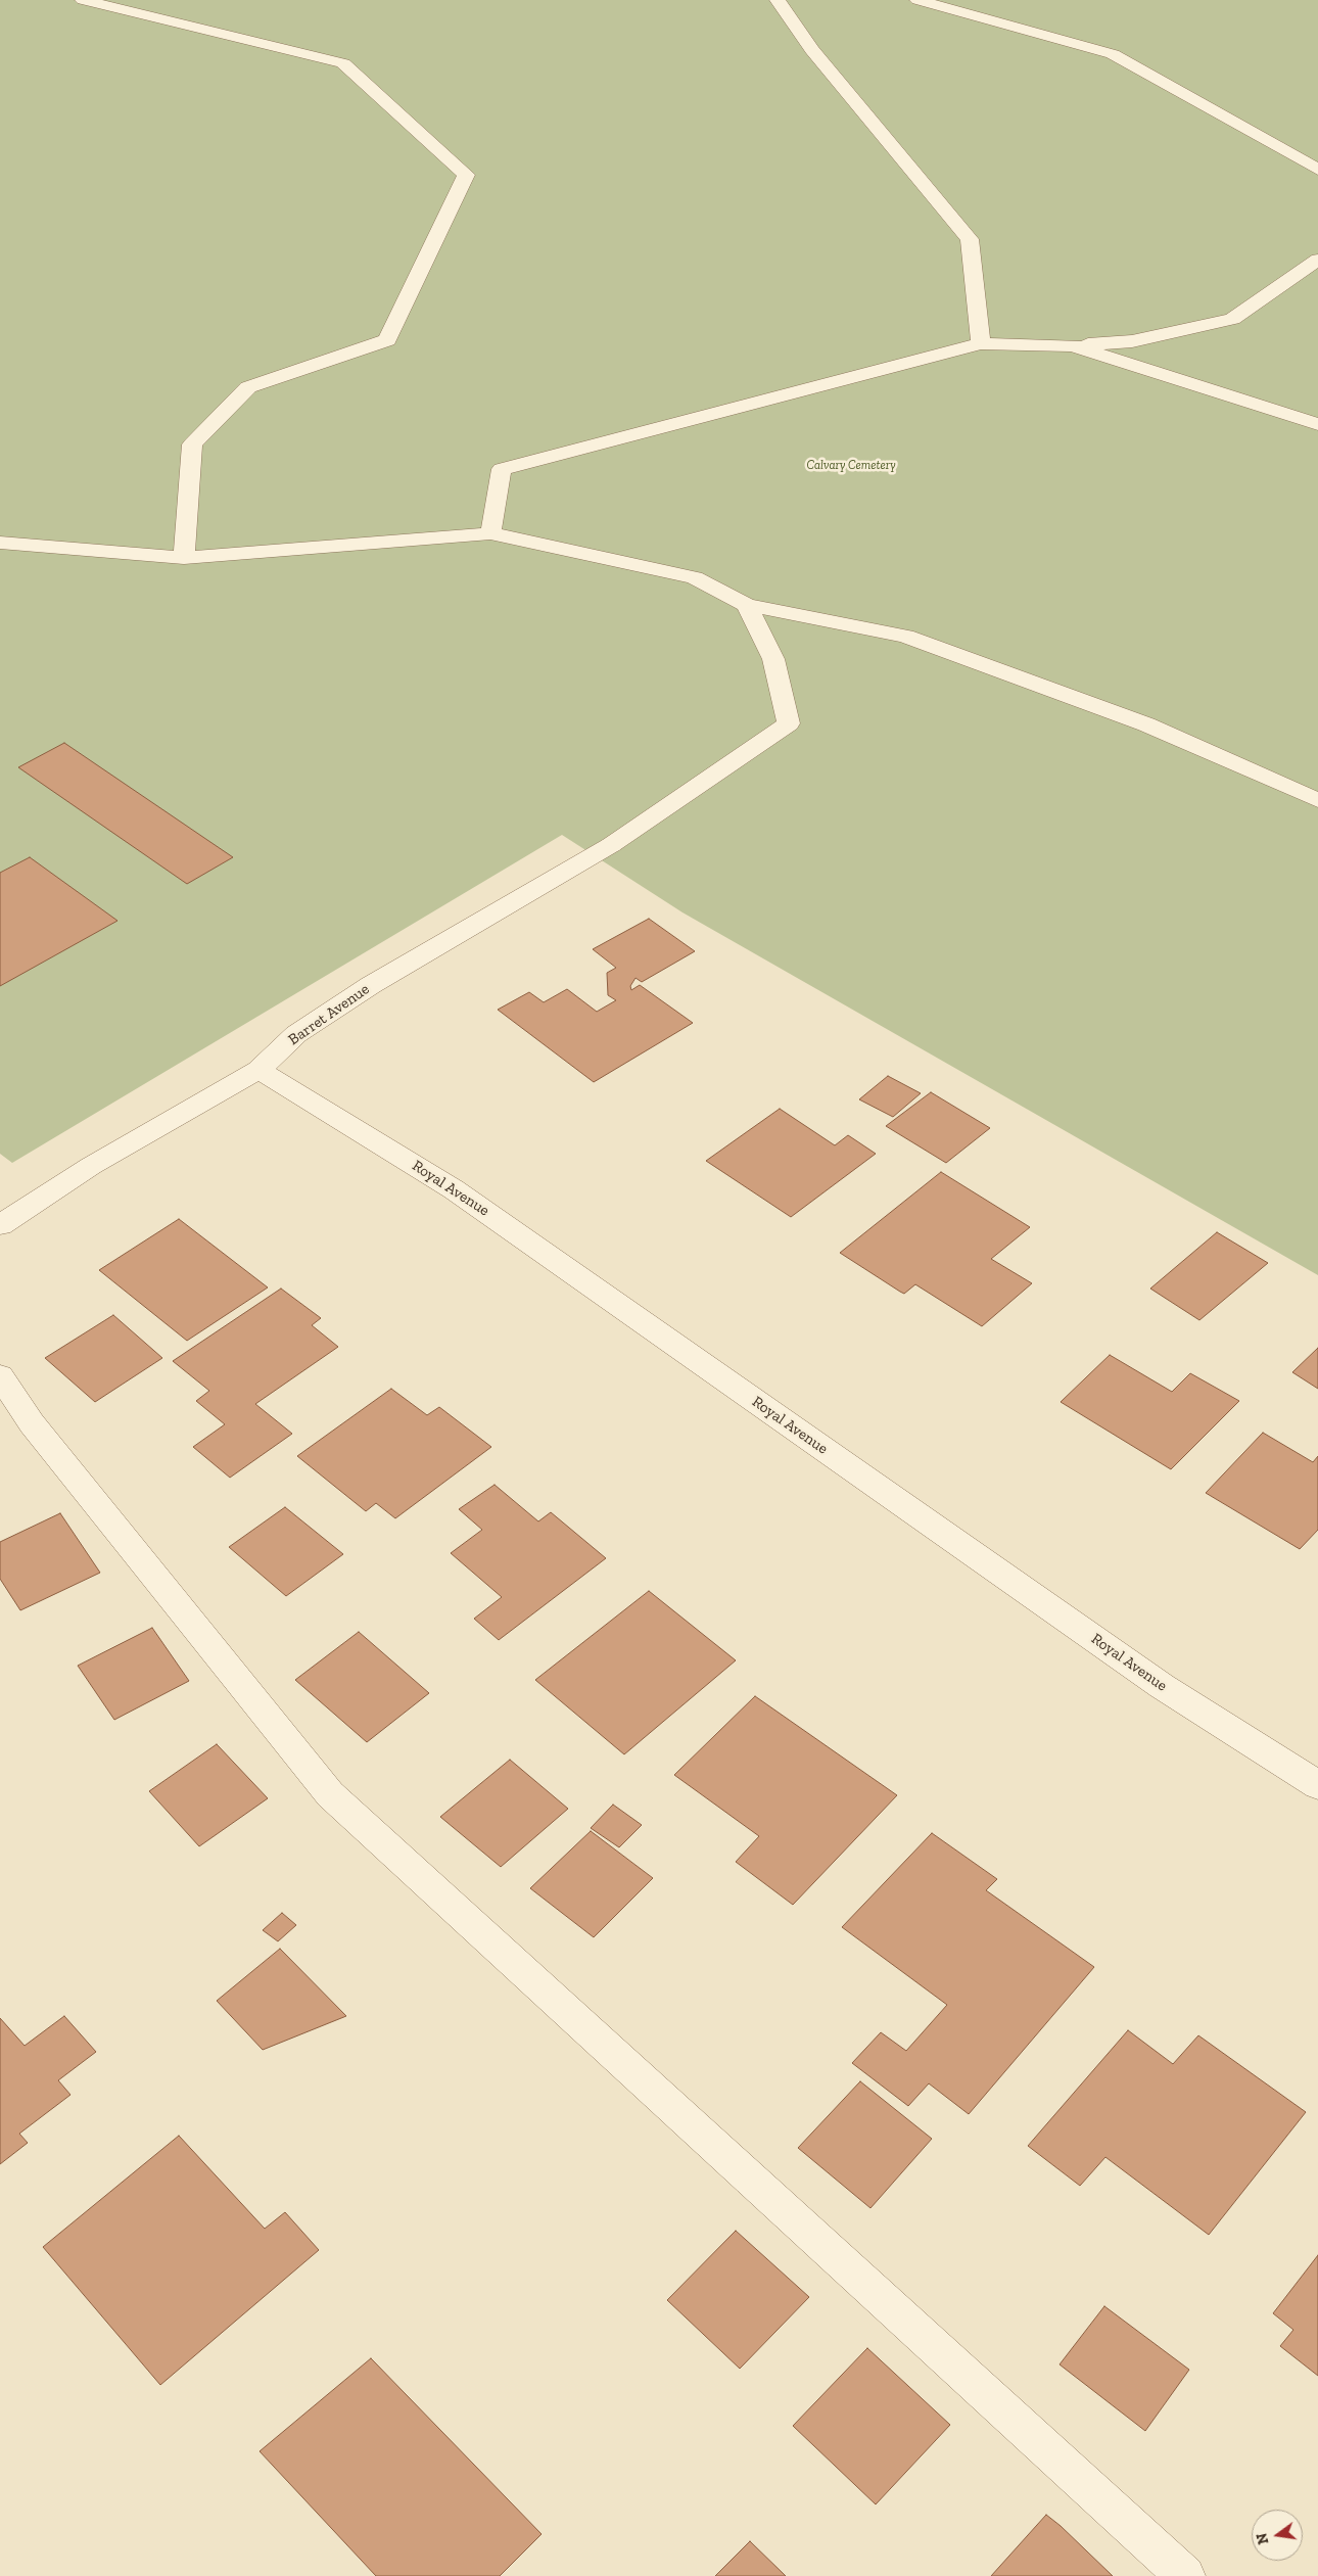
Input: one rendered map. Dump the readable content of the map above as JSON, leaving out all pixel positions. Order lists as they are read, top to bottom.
{
  "streets": {
    "street": ["Barret Avenue", "Royal Avenue"]
  },
  "crossings": [
    ["Barret Avenue", "Royal Avenue"]
  ],
  "parks": ["Calvary Cemetery"],
  "north": "left"
}
